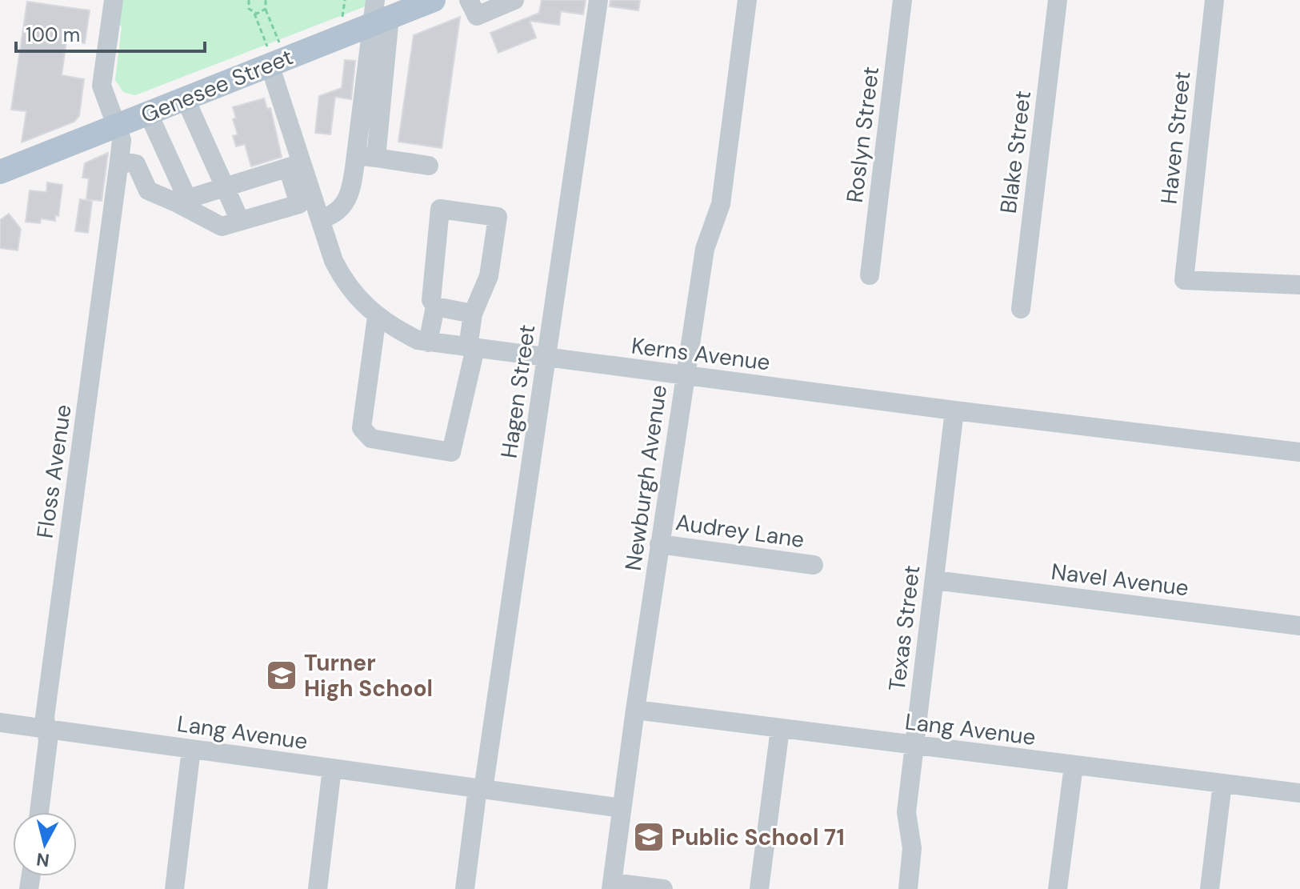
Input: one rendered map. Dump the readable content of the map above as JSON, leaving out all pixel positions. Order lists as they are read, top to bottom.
{
  "streets": {
    "main road": ["Genesee Street"],
    "street": [
      "Roslyn Street",
      "Haven Street",
      "Blake Street",
      "Kerns Avenue",
      "Hagen Street",
      "Floss Avenue",
      "Newburgh Avenue",
      "Audrey Lane",
      "Navel Avenue",
      "Texas Street",
      "Lang Avenue"
    ]
  },
  "crossings": [
    ["Genesee Street", "Kerns Avenue"],
    ["Genesee Street", "Floss Avenue"],
    ["Kerns Avenue", "Hagen Street"],
    ["Kerns Avenue", "Newburgh Avenue"],
    ["Kerns Avenue", "Texas Street"],
    ["Hagen Street", "Lang Avenue"],
    ["Floss Avenue", "Lang Avenue"],
    ["Newburgh Avenue", "Audrey Lane"],
    ["Newburgh Avenue", "Lang Avenue"],
    ["Navel Avenue", "Texas Street"],
    ["Texas Street", "Lang Avenue"]
  ],
  "places": {
    "school or university": ["Turner High School", "Public School 71"]
  },
  "scale_bar": "100 m",
  "north": "bottom"
}
